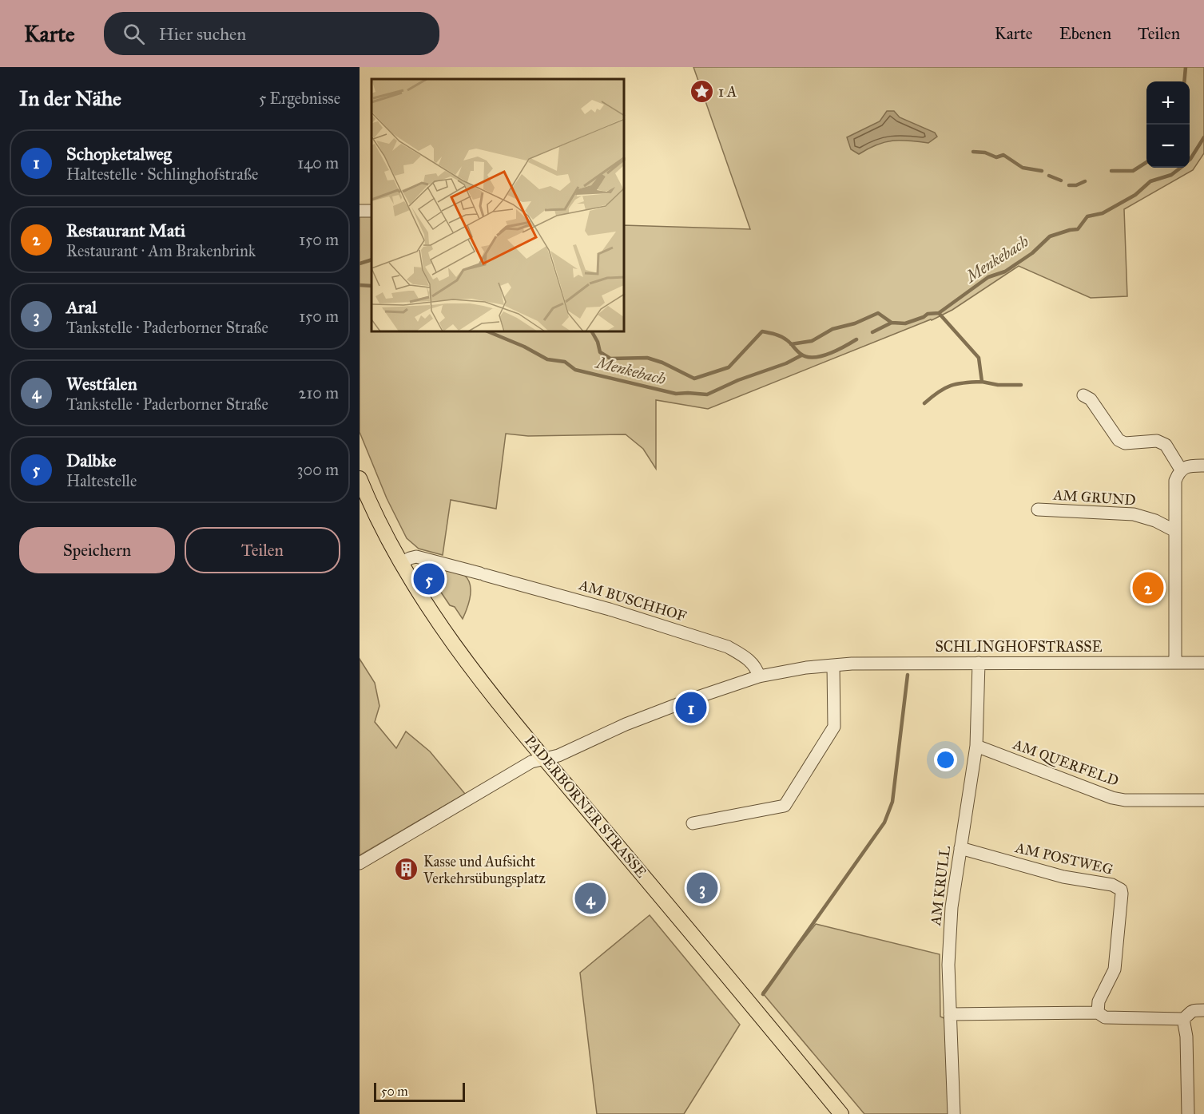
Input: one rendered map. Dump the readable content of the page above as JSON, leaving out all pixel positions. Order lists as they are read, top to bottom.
{
  "streets": {
    "main road": ["PADERBORNER STRASSE"],
    "street": [
      "AM GRUND",
      "AM BUSCHHOF",
      "SCHLINGHOFSTRASSE",
      "AM QUERFELD",
      "AM POSTWEG",
      "AM KRULL"
    ]
  },
  "crossings": [
    ["AM BUSCHHOF", "SCHLINGHOFSTRASSE"],
    ["AM BUSCHHOF", "PADERBORNER STRASSE"],
    ["SCHLINGHOFSTRASSE", "PADERBORNER STRASSE"],
    ["SCHLINGHOFSTRASSE", "AM KRULL"],
    ["AM QUERFELD", "AM KRULL"],
    ["AM POSTWEG", "AM KRULL"]
  ],
  "water": ["Menkebach"],
  "places": {
    "place": ["1 A"],
    "building": ["Kasse und Aufsicht Verkehrsübungsplatz"]
  },
  "scale_bar": "50 m",
  "page": {
    "header": "Karte",
    "search": "Hier suchen",
    "nav": ["Karte", "Ebenen", "Teilen"],
    "heading": ["In der Nähe", "5 Ergebnisse"],
    "map_buttons": ["+", "−"],
    "list": [
      {
        "mark": "1",
        "name": "Schopketalweg",
        "note": "Haltestelle · Schlinghofstraße",
        "value": "140 m"
      },
      {
        "mark": "2",
        "name": "Restaurant Mati",
        "note": "Restaurant · Am Brakenbrink",
        "value": "150 m"
      },
      {
        "mark": "3",
        "name": "Aral",
        "note": "Tankstelle · Paderborner Straße",
        "value": "150 m"
      },
      {
        "mark": "4",
        "name": "Westfalen",
        "note": "Tankstelle · Paderborner Straße",
        "value": "210 m"
      },
      {
        "mark": "5",
        "name": "Dalbke",
        "note": "Haltestelle",
        "value": "300 m"
      }
    ],
    "buttons": ["Speichern", "Teilen"],
    "pins": [
      "5",
      "2",
      "1",
      "3",
      "4"
    ],
    "scale": "50 m"
  }
}
